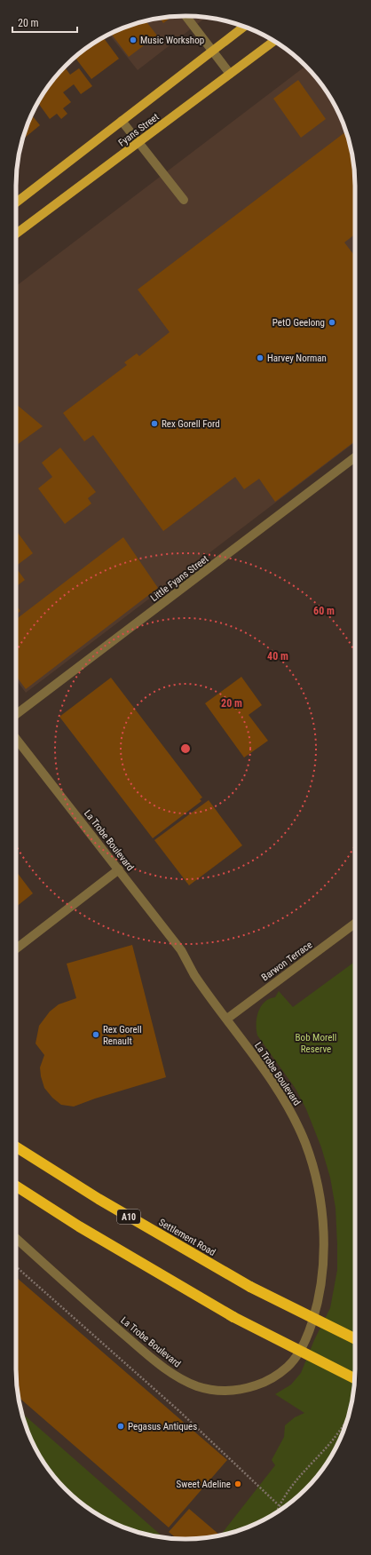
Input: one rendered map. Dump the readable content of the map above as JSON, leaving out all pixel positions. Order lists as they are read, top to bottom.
{
  "streets": {
    "highway": ["A10", "Settlement Road"],
    "main road": ["Fyans Street"],
    "street": ["Little Fyans Street", "La Trobe Boulevard", "Barwon Terrace"]
  },
  "crossings": [
    ["La Trobe Boulevard", "Barwon Terrace"]
  ],
  "parks": ["Bob Morell Reserve"],
  "places": [
    "Music Workshop",
    "PetO Geelong",
    "Harvey Norman",
    "Rex Gorell Ford",
    "Rex Gorell Renault",
    "Pegasus Antiques",
    "Sweet Adeline"
  ],
  "scale_bar": "20 m",
  "rings": ["60 m", "40 m", "20 m"]
}
